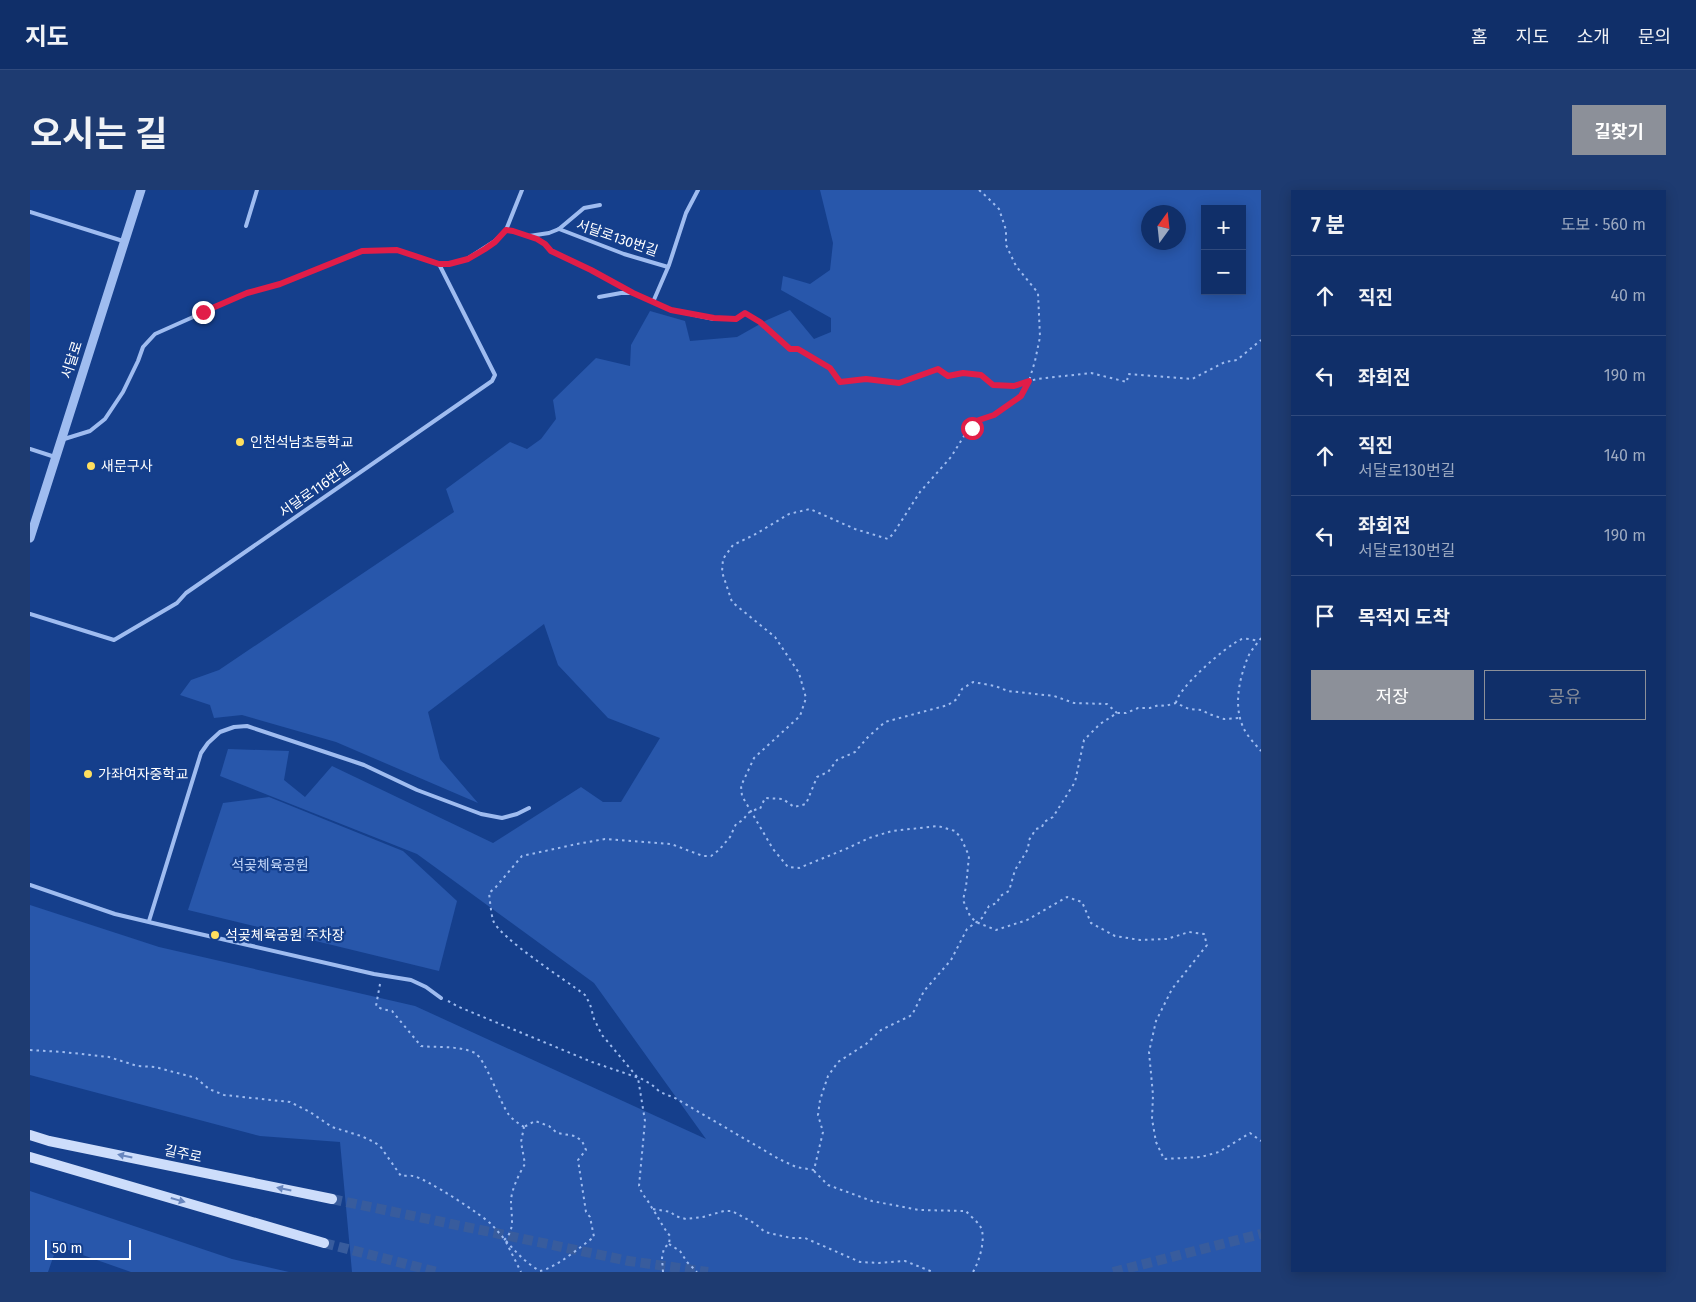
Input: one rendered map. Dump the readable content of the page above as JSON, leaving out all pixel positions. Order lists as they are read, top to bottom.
{
  "streets": {
    "main road": ["길주로"],
    "street": ["서달로"],
    "lane": ["서달로130번길", "서달로116번길"]
  },
  "parks": ["석곶체육공원"],
  "places": [
    "인천석남초등학교",
    "새문구사",
    "가좌여자중학교",
    "석곶체육공원 주차장"
  ],
  "scale_bar": "50 m",
  "north": "top",
  "page": {
    "header": "지도",
    "nav": [
      "홈",
      "지도",
      "소개",
      "문의"
    ],
    "title": "오시는 길",
    "buttons": [
      "길찾기",
      ["저장", "공유"]
    ],
    "heading": ["7 분", "도보 · 560 m"],
    "map_buttons": ["+", "−"],
    "list": [
      ["직진", "40 m"],
      ["좌회전", "190 m"],
      ["직진", "서달로130번길", "140 m"],
      ["좌회전", "서달로130번길", "190 m"],
      "목적지 도착"
    ],
    "scale": "50 m"
  }
}
